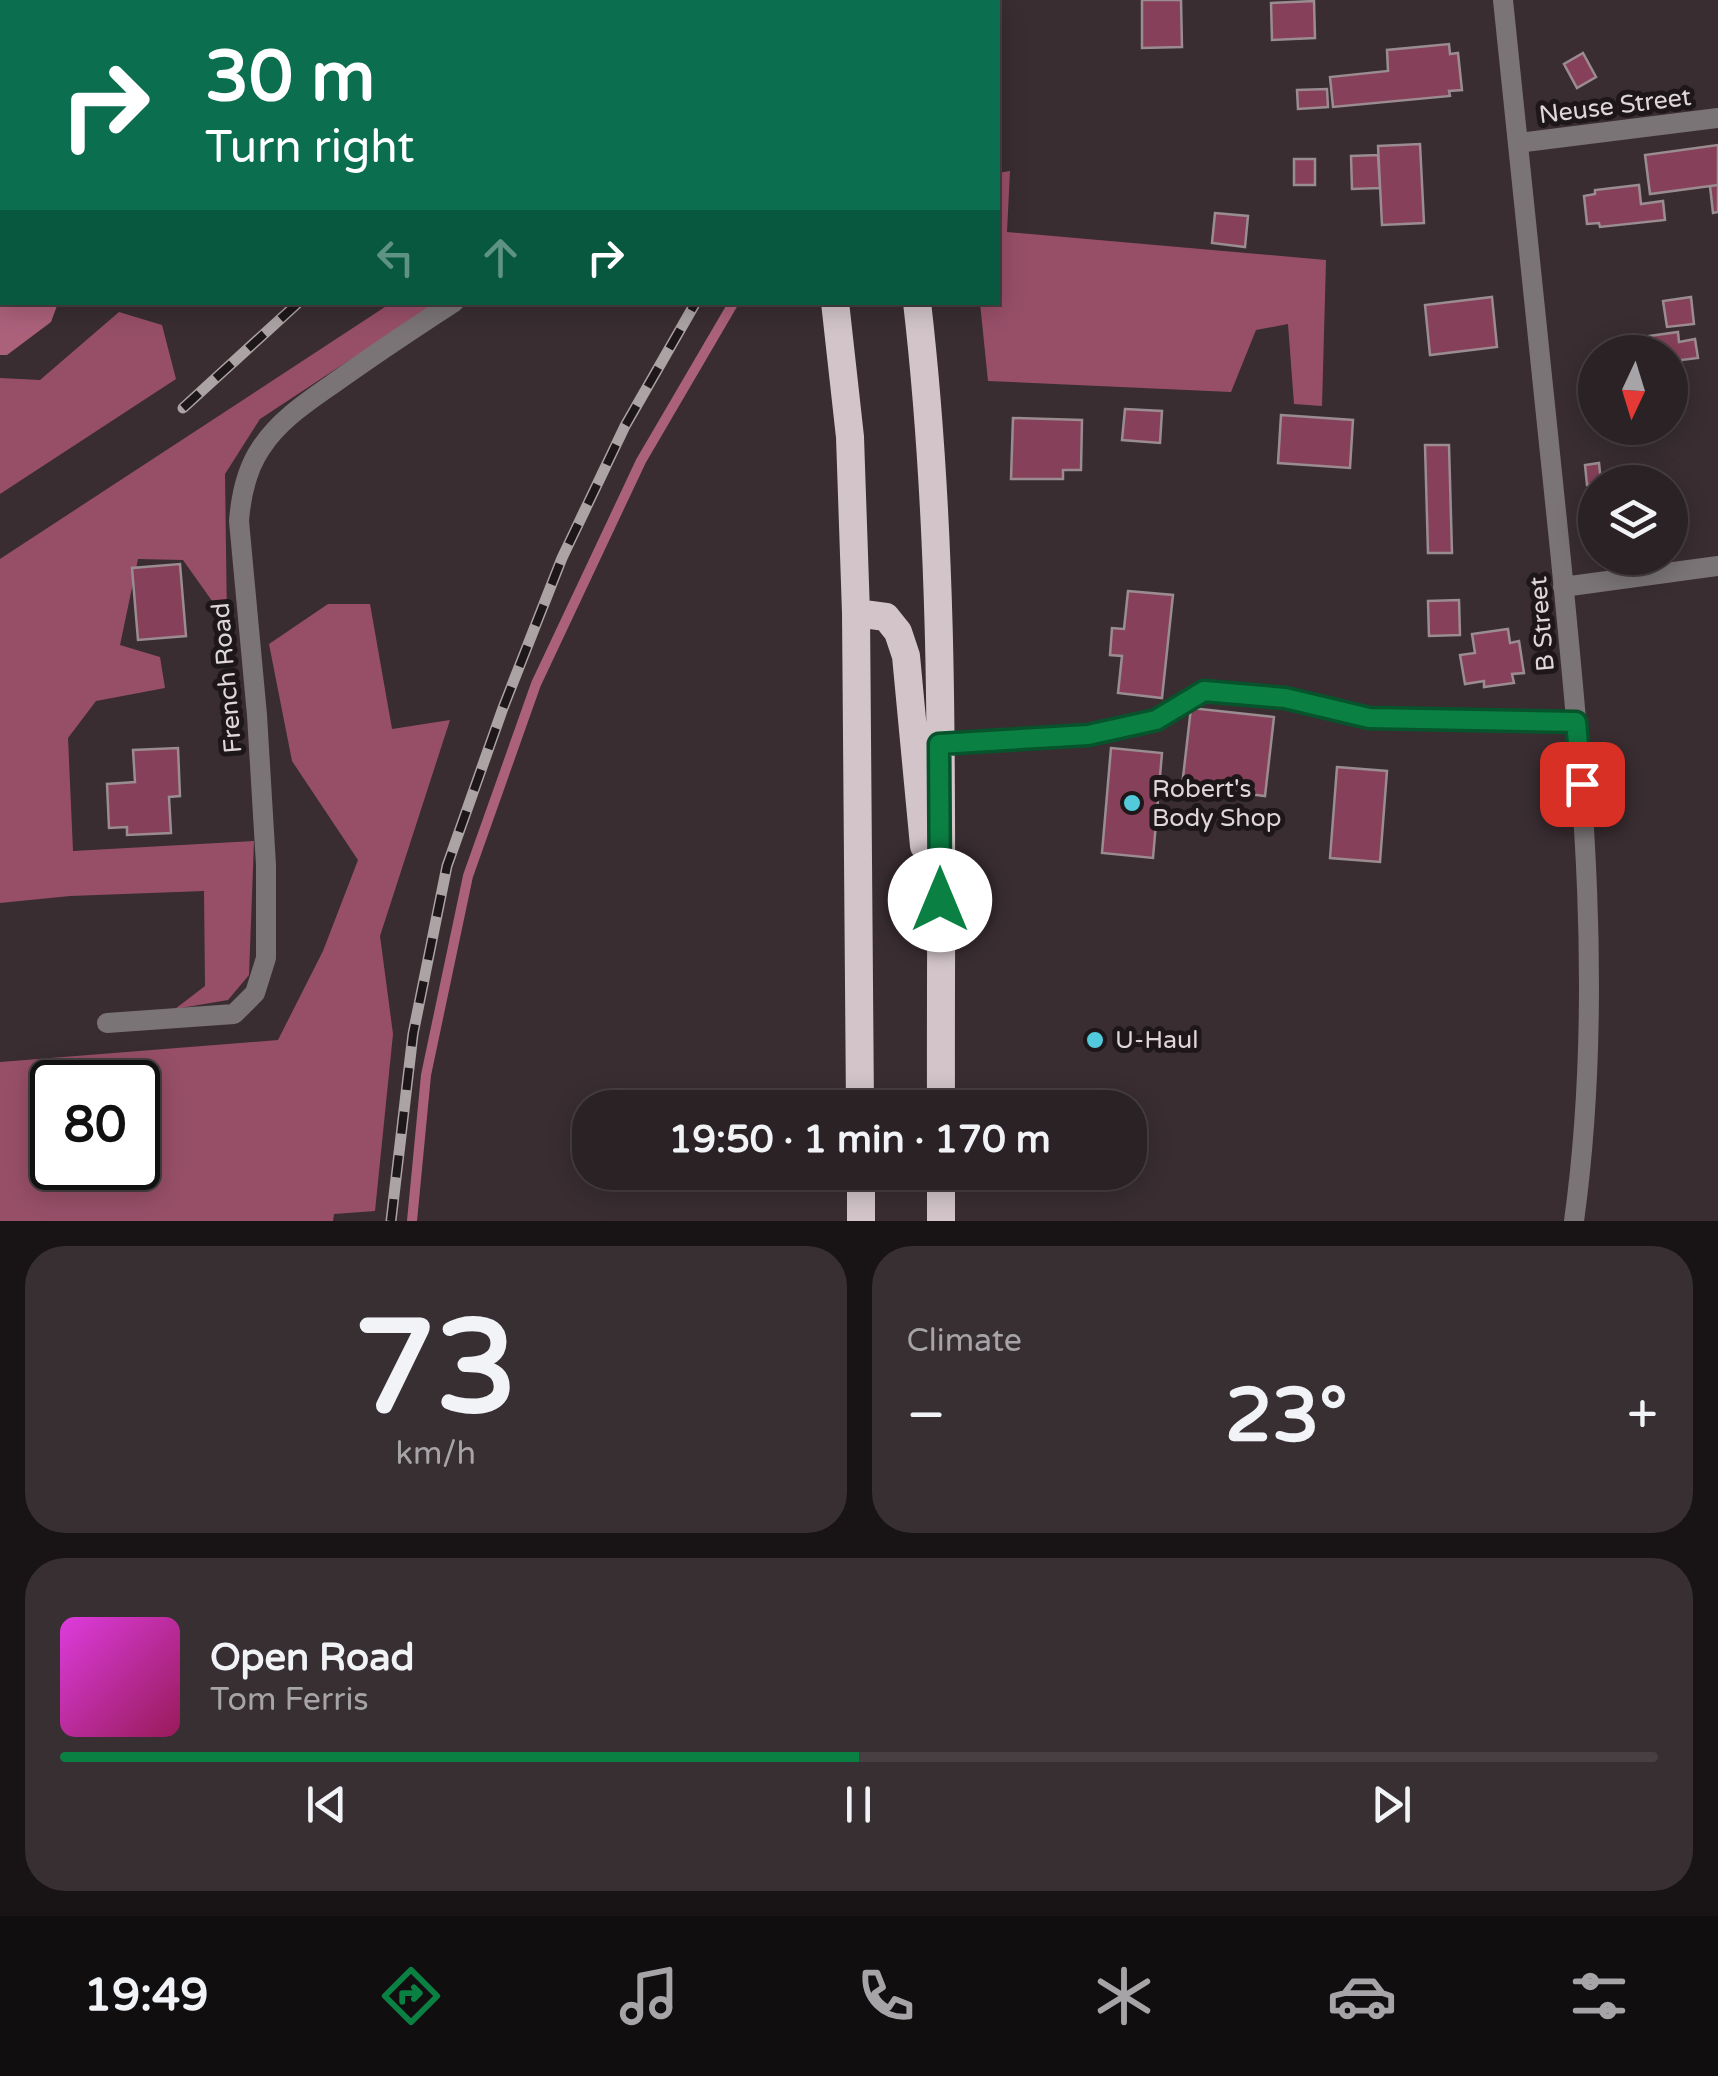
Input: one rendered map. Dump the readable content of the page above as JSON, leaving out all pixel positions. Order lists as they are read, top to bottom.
{
  "streets": {
    "street": ["Neuse Street", "B Street", "French Road"]
  },
  "crossings": [
    ["Neuse Street", "B Street"]
  ],
  "places": ["Robert's Body Shop", "U-Haul"],
  "north": "bottom",
  "page": {
    "turn": ["30 m", "Turn right"],
    "limit": "80",
    "trip": "19:50 · 1 min · 170 m",
    "tile": [
      ["73", "km/h"],
      "Climate"
    ],
    "heat": ["−", "23°", "+"],
    "song": ["Open Road", "Tom Ferris"],
    "tabs": "19:49"
  }
}
